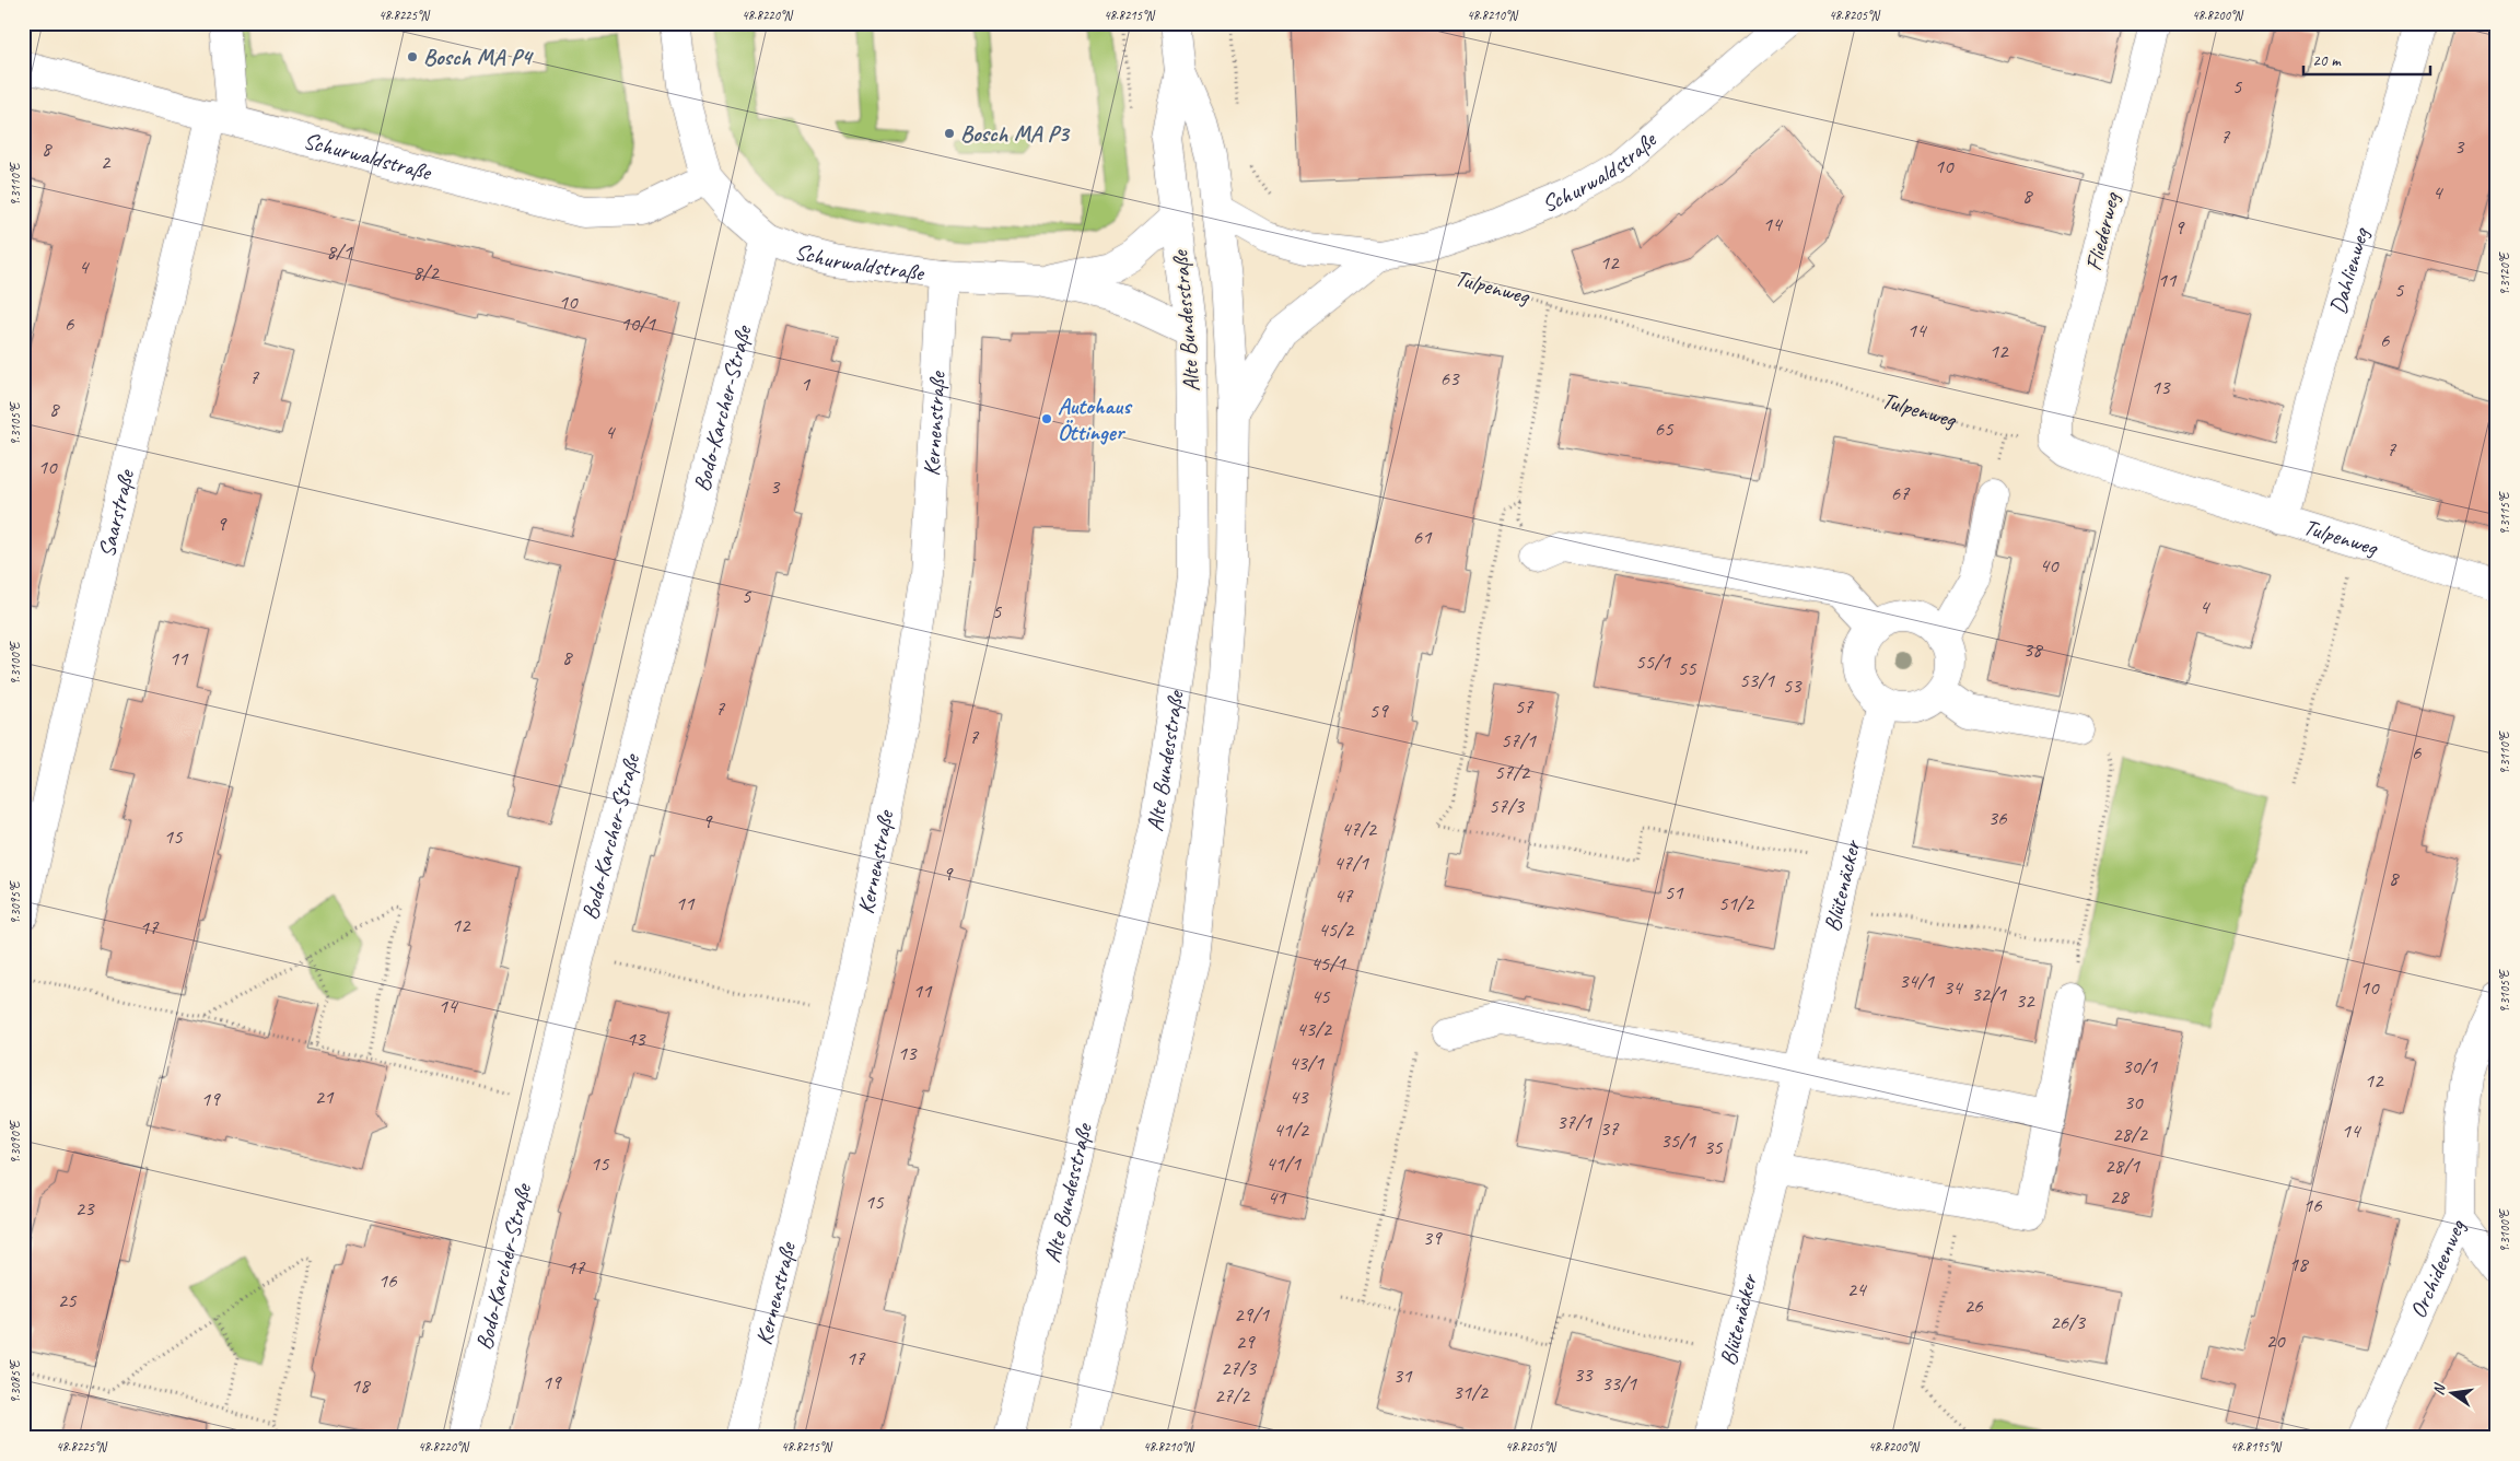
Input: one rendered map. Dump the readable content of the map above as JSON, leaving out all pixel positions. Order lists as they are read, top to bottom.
{
  "streets": {
    "street": [
      "Schurwaldstraße",
      "Fliederweg",
      "Dahlienweg",
      "Tulpenweg",
      "Alte Bundesstraße",
      "Bodo-Karcher-Straße",
      "Kernenstraße",
      "Saarstraße",
      "Blütenäcker",
      "Orchideenweg"
    ]
  },
  "crossings": [
    ["Schurwaldstraße", "Alte Bundesstraße"],
    ["Schurwaldstraße", "Bodo-Karcher-Straße"],
    ["Schurwaldstraße", "Kernenstraße"],
    ["Schurwaldstraße", "Saarstraße"],
    ["Fliederweg", "Tulpenweg"],
    ["Dahlienweg", "Tulpenweg"]
  ],
  "places": ["Bosch MA P4", "Bosch MA P3", "Autohaus Öttinger"],
  "house_numbers": [
    "5",
    "7",
    "3",
    "8",
    "2",
    "10",
    "4",
    "8",
    "14",
    "9",
    "8/1",
    "12",
    "4",
    "8/2",
    "11",
    "5",
    "10",
    "6",
    "10/1",
    "14",
    "6",
    "12",
    "7",
    "63",
    "1",
    "13",
    "8",
    "65",
    "4",
    "7",
    "10",
    "3",
    "67",
    "9",
    "61",
    "40",
    "5",
    "4",
    "5",
    "38",
    "8",
    "11",
    "55/1",
    "55",
    "53/1",
    "53",
    "57",
    "7",
    "59",
    "7",
    "57/1",
    "6",
    "57/2",
    "57/3",
    "36",
    "9",
    "47/2",
    "15",
    "47/1",
    "9",
    "8",
    "51",
    "47",
    "11",
    "51/2",
    "12",
    "17",
    "45/2",
    "45/1",
    "34/1",
    "34",
    "10",
    "11",
    "32/1",
    "45",
    "32",
    "14",
    "43/2",
    "13",
    "13",
    "43/1",
    "30/1",
    "12",
    "21",
    "43",
    "19",
    "30",
    "37/1",
    "37",
    "41/2",
    "14",
    "28/2",
    "35/1",
    "35",
    "15",
    "41/1",
    "28/1",
    "28",
    "41",
    "15",
    "16",
    "23",
    "39",
    "18",
    "17",
    "16",
    "24",
    "25",
    "26",
    "29/1",
    "26/3",
    "20",
    "29",
    "17",
    "27/3",
    "33",
    "31",
    "19",
    "33/1",
    "18",
    "31/2",
    "27/2"
  ],
  "scale_bar": "20 m",
  "north": "left",
  "coordinates": [
    "48.8225°N",
    "48.8220°N",
    "48.8215°N",
    "48.8210°N",
    "48.8205°N",
    "48.8200°N",
    "9.3110°E",
    "9.3120°E",
    "9.3105°E",
    "9.3115°E",
    "9.3100°E",
    "9.3095°E",
    "9.3090°E",
    "9.3085°E",
    "48.8195°N"
  ]
}
